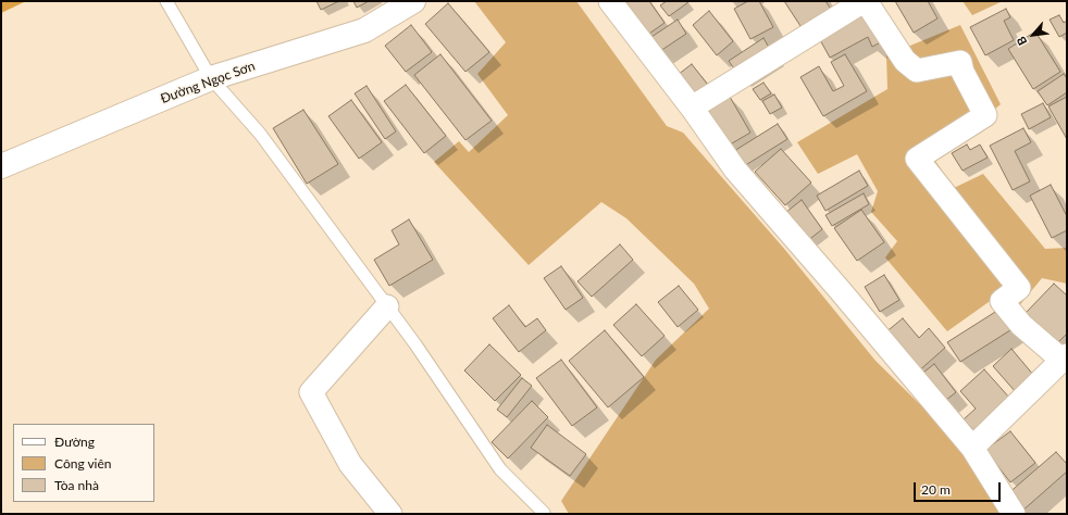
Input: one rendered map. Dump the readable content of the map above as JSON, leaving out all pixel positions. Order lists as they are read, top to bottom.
{
  "streets": {
    "main road": ["Đường Ngọc Sơn"]
  },
  "legend": ["Đường", "Công viên", "Tòa nhà"],
  "scale_bar": "20 m",
  "north": "bottom left"
}
